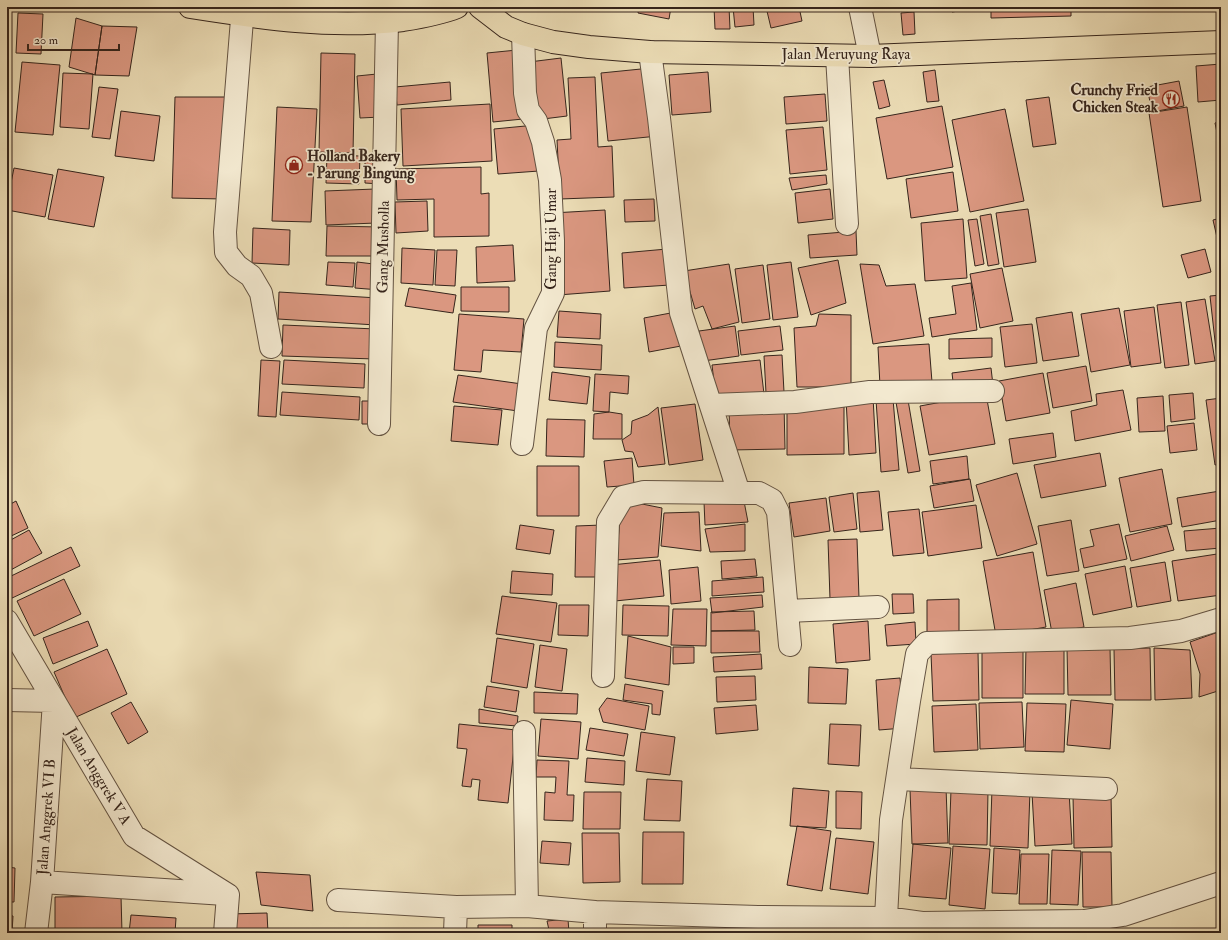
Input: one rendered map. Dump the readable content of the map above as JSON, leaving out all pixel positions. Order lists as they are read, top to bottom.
{
  "streets": {
    "main road": ["Jalan Meruyung Raya"],
    "street": [
      "Gang Haji Umar",
      "Gang Musholla",
      "Jalan Anggrek V A",
      "Jalan Anggrek VI B"
    ]
  },
  "crossings": [
    ["Jalan Meruyung Raya", "Gang Haji Umar"],
    ["Jalan Anggrek V A", "Jalan Anggrek VI B"]
  ],
  "places": {
    "restaurant": ["Crunchy Fried Chicken Steak"],
    "shop": ["Holland Bakery - Parung Bingung"]
  },
  "scale_bar": "20 m"
}
